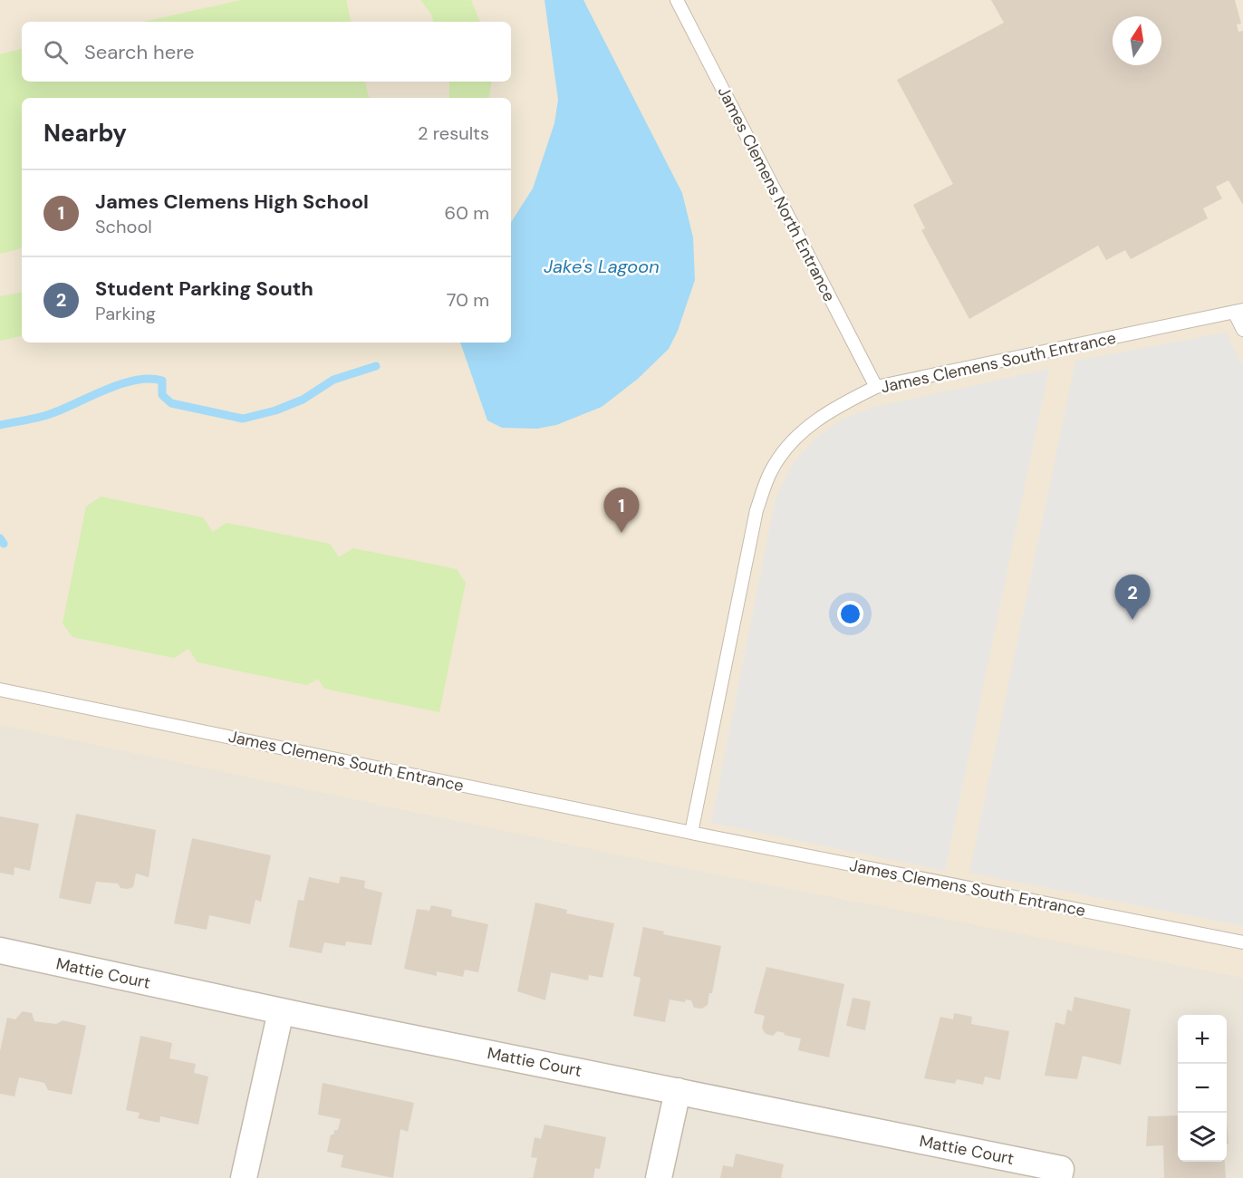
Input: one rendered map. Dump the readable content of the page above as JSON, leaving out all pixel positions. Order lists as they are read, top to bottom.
{
  "streets": {
    "street": ["Mattie Court"],
    "lane": ["James Clemens North Entrance", "James Clemens South Entrance"]
  },
  "crossings": [
    ["James Clemens North Entrance", "James Clemens South Entrance"]
  ],
  "water": ["Jake's Lagoon"],
  "north": "top",
  "page": {
    "search": "Search here",
    "heading": ["Nearby", "2 results"],
    "list": [
      {
        "mark": "1",
        "name": "James Clemens High School",
        "note": "School",
        "value": "60 m"
      },
      {
        "mark": "2",
        "name": "Student Parking South",
        "note": "Parking",
        "value": "70 m"
      }
    ],
    "pins": ["1", "2"],
    "map_buttons": ["+", "−"]
  }
}
